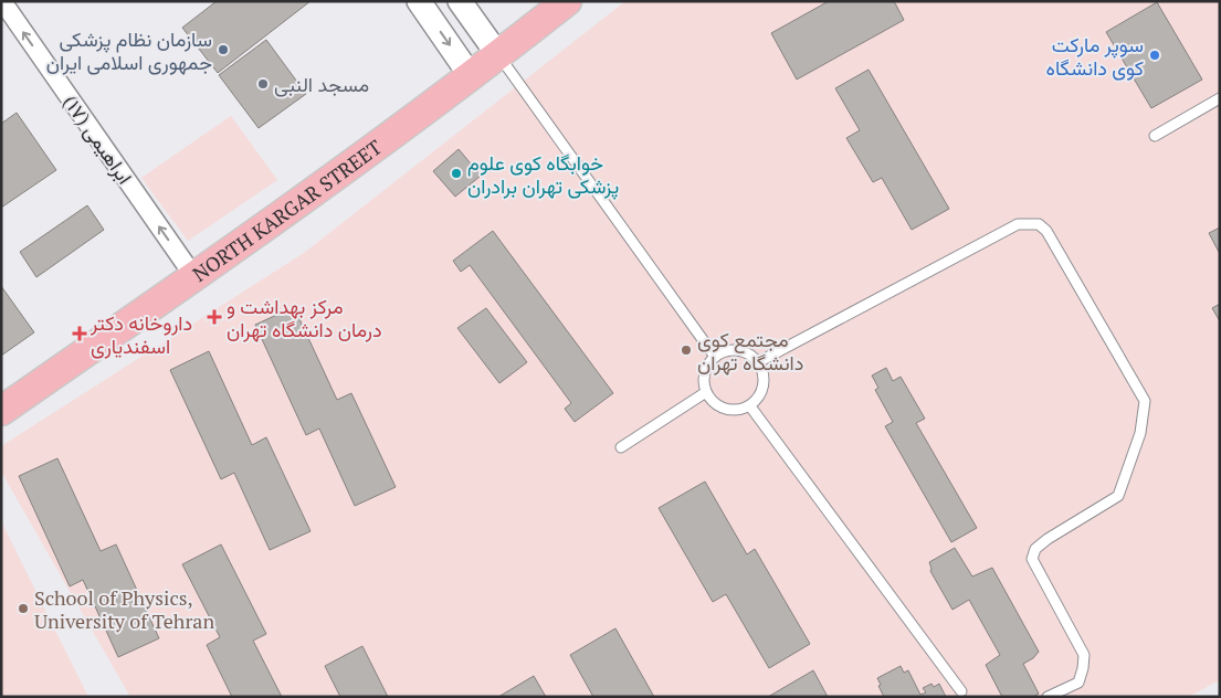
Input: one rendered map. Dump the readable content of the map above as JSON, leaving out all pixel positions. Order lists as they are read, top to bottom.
{
  "streets": {
    "main road": ["NORTH KARGAR STREET"],
    "street": ["ابراهیمی (۱۷)"]
  },
  "crossings": [
    ["ابراهیمی (۱۷)", "NORTH KARGAR STREET"]
  ],
  "one_way": ["ابراهیمی (۱۷)"],
  "places": {
    "other": [
      "سازمان نظام پزشکی جمهوری اسلامی ایران",
      "سوپر مارکت کوی دانشگاه",
      "مسجد النبی",
      "خوابگاه کوی علوم پزشکی تهران برادران",
      "مجتمع کوی دانشگاه تهران",
      "School of Physics, University of Tehran"
    ],
    "health": ["مرکز بهداشت و درمان دانشگاه تهران", "داروخانه دکتر اسفندیاری"]
  }
}
